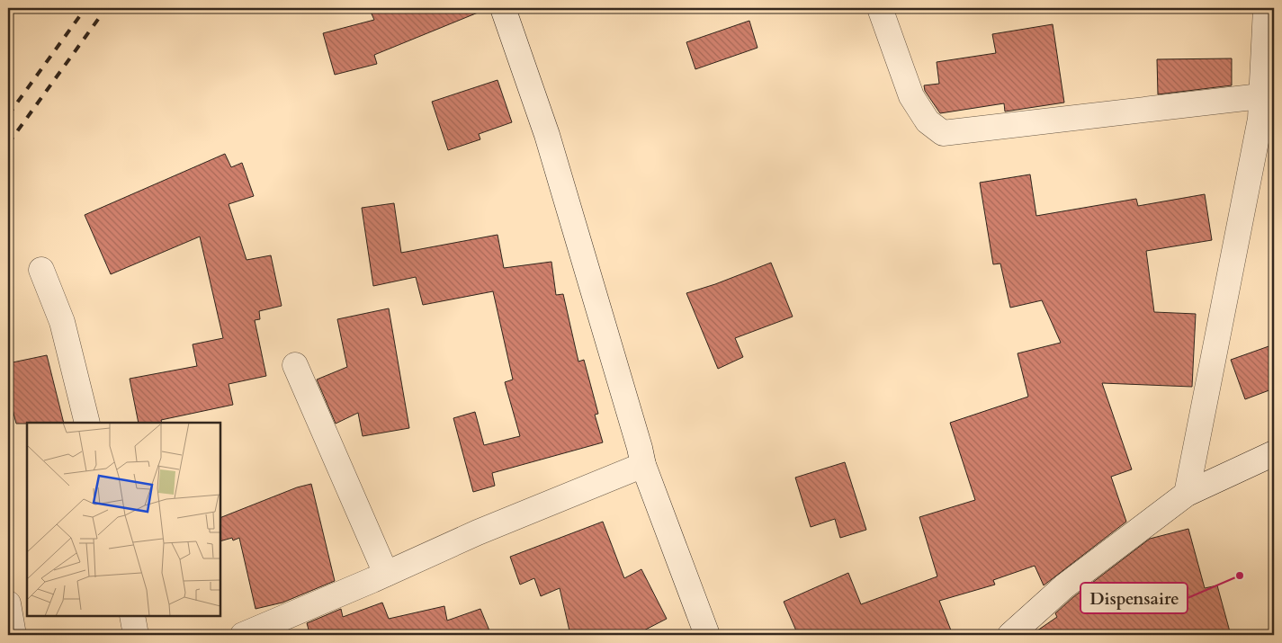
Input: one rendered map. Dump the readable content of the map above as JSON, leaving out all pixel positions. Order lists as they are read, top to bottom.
{
  "places": ["Dispensaire"]
}
